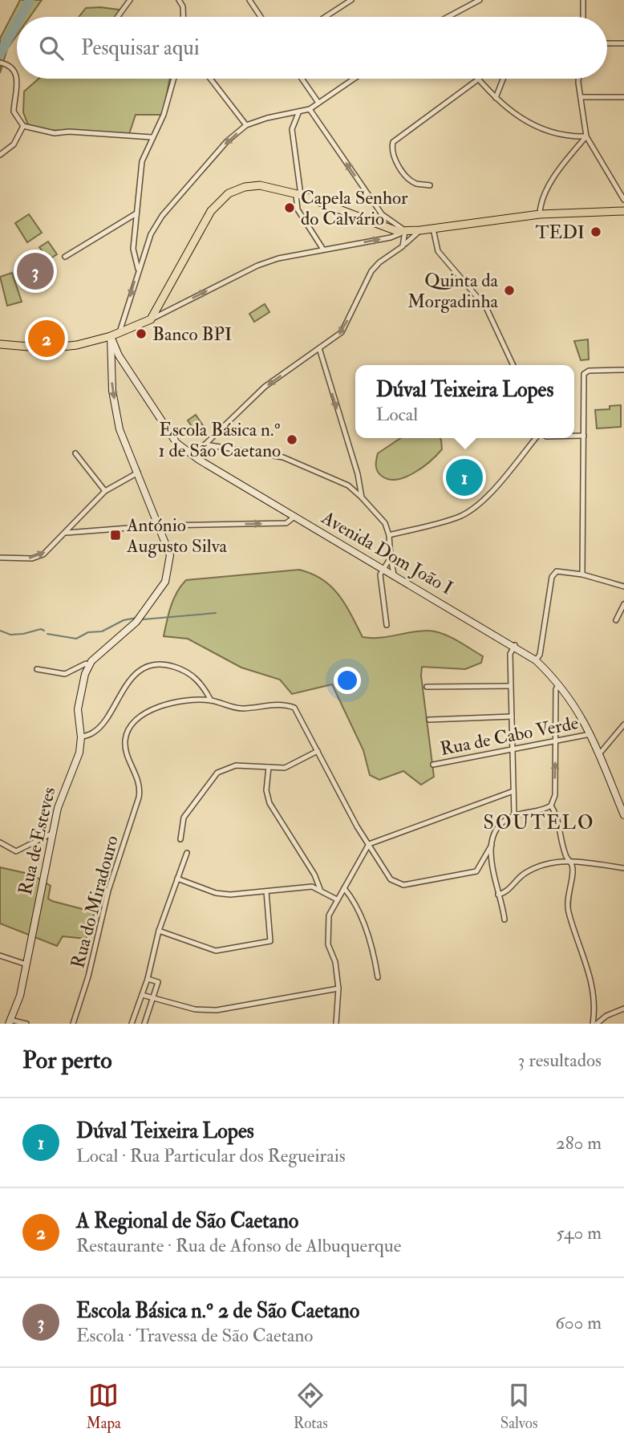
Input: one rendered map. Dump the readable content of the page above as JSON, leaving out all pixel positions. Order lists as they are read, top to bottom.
{
  "streets": {
    "street": [
      "Avenida Dom João I",
      "Rua de Cabo Verde",
      "Rua de Esteves",
      "Rua do Miradouro"
    ]
  },
  "crossings": [
    ["Avenida Dom João I", "Rua de Cabo Verde"],
    ["Avenida Dom João I", "Rua de Esteves"]
  ],
  "districts": ["SOUTELO"],
  "places": {
    "other": [
      "Capela Senhor do Calvário",
      "TEDI",
      "Quinta da Morgadinha",
      "Banco BPI",
      "Escola Básica n.º 1 de São Caetano"
    ],
    "transit": ["António Augusto Silva"]
  },
  "page": {
    "search": "Pesquisar aqui",
    "pins": ["3", "2", "1"],
    "popup": ["Dúval Teixeira Lopes", "Local"],
    "heading": ["Por perto", "3 resultados"],
    "list": [
      {
        "mark": "1",
        "name": "Dúval Teixeira Lopes",
        "note": "Local · Rua Particular dos Regueirais",
        "value": "280 m"
      },
      {
        "mark": "2",
        "name": "A Regional de São Caetano",
        "note": "Restaurante · Rua de Afonso de Albuquerque",
        "value": "540 m"
      },
      {
        "mark": "3",
        "name": "Escola Básica n.º 2 de São Caetano",
        "note": "Escola · Travessa de São Caetano",
        "value": "600 m"
      }
    ],
    "nav": ["Mapa", "Rotas", "Salvos"]
  }
}
